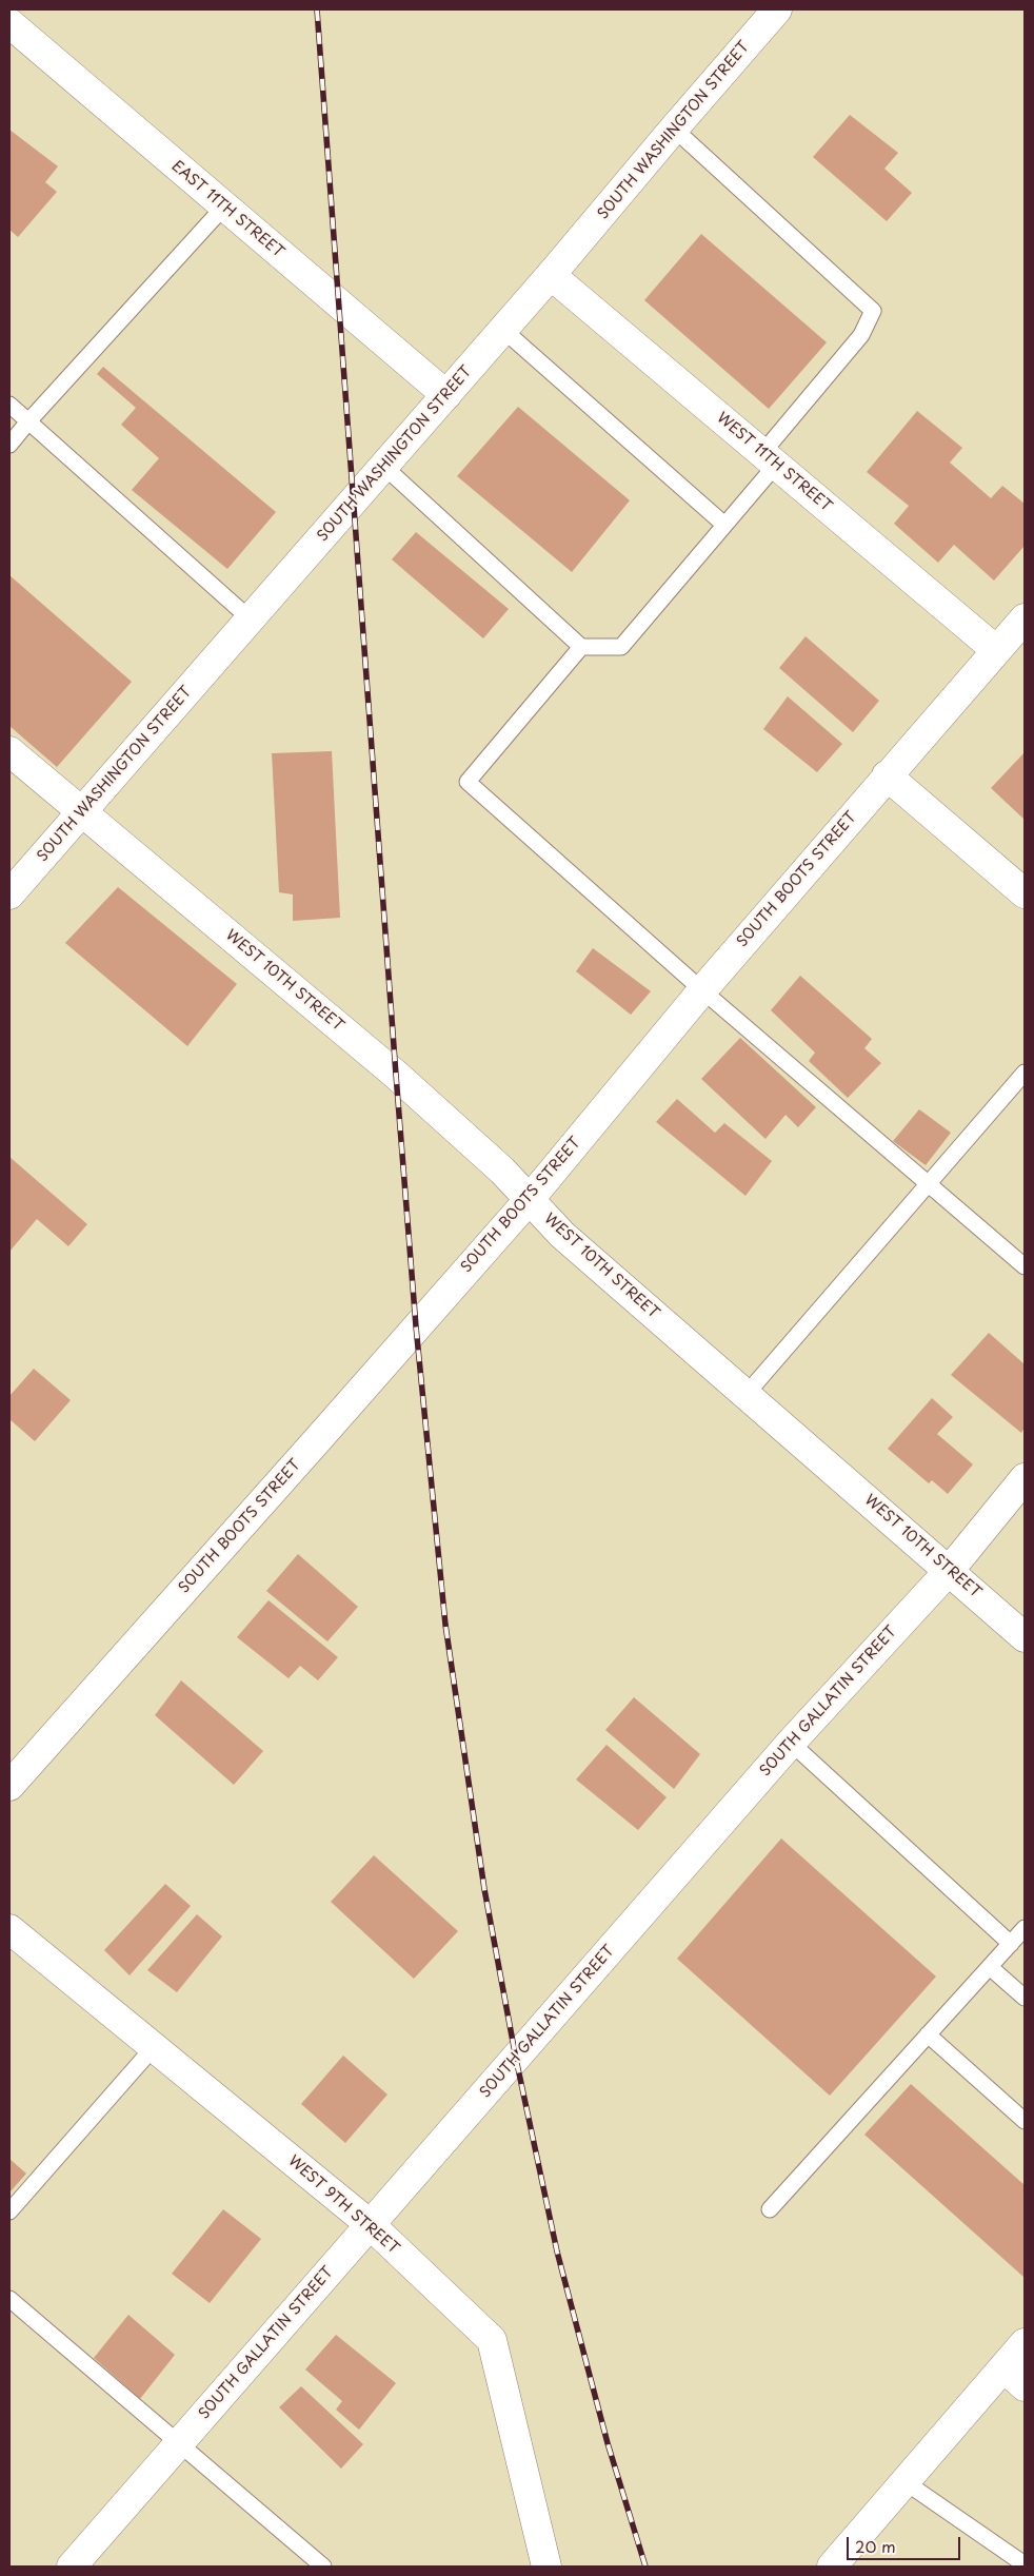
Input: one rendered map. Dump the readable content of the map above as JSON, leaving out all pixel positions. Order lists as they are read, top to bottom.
{
  "streets": {
    "street": [
      "SOUTH WASHINGTON STREET",
      "EAST 11TH STREET",
      "WEST 11TH STREET",
      "SOUTH BOOTS STREET",
      "WEST 10TH STREET",
      "SOUTH GALLATIN STREET",
      "WEST 9TH STREET"
    ]
  },
  "crossings": [
    ["SOUTH WASHINGTON STREET", "EAST 11TH STREET"],
    ["SOUTH WASHINGTON STREET", "WEST 11TH STREET"],
    ["SOUTH WASHINGTON STREET", "WEST 10TH STREET"],
    ["WEST 11TH STREET", "SOUTH BOOTS STREET"],
    ["SOUTH BOOTS STREET", "WEST 10TH STREET"],
    ["WEST 10TH STREET", "SOUTH GALLATIN STREET"],
    ["SOUTH GALLATIN STREET", "WEST 9TH STREET"]
  ],
  "scale_bar": "20 m"
}
